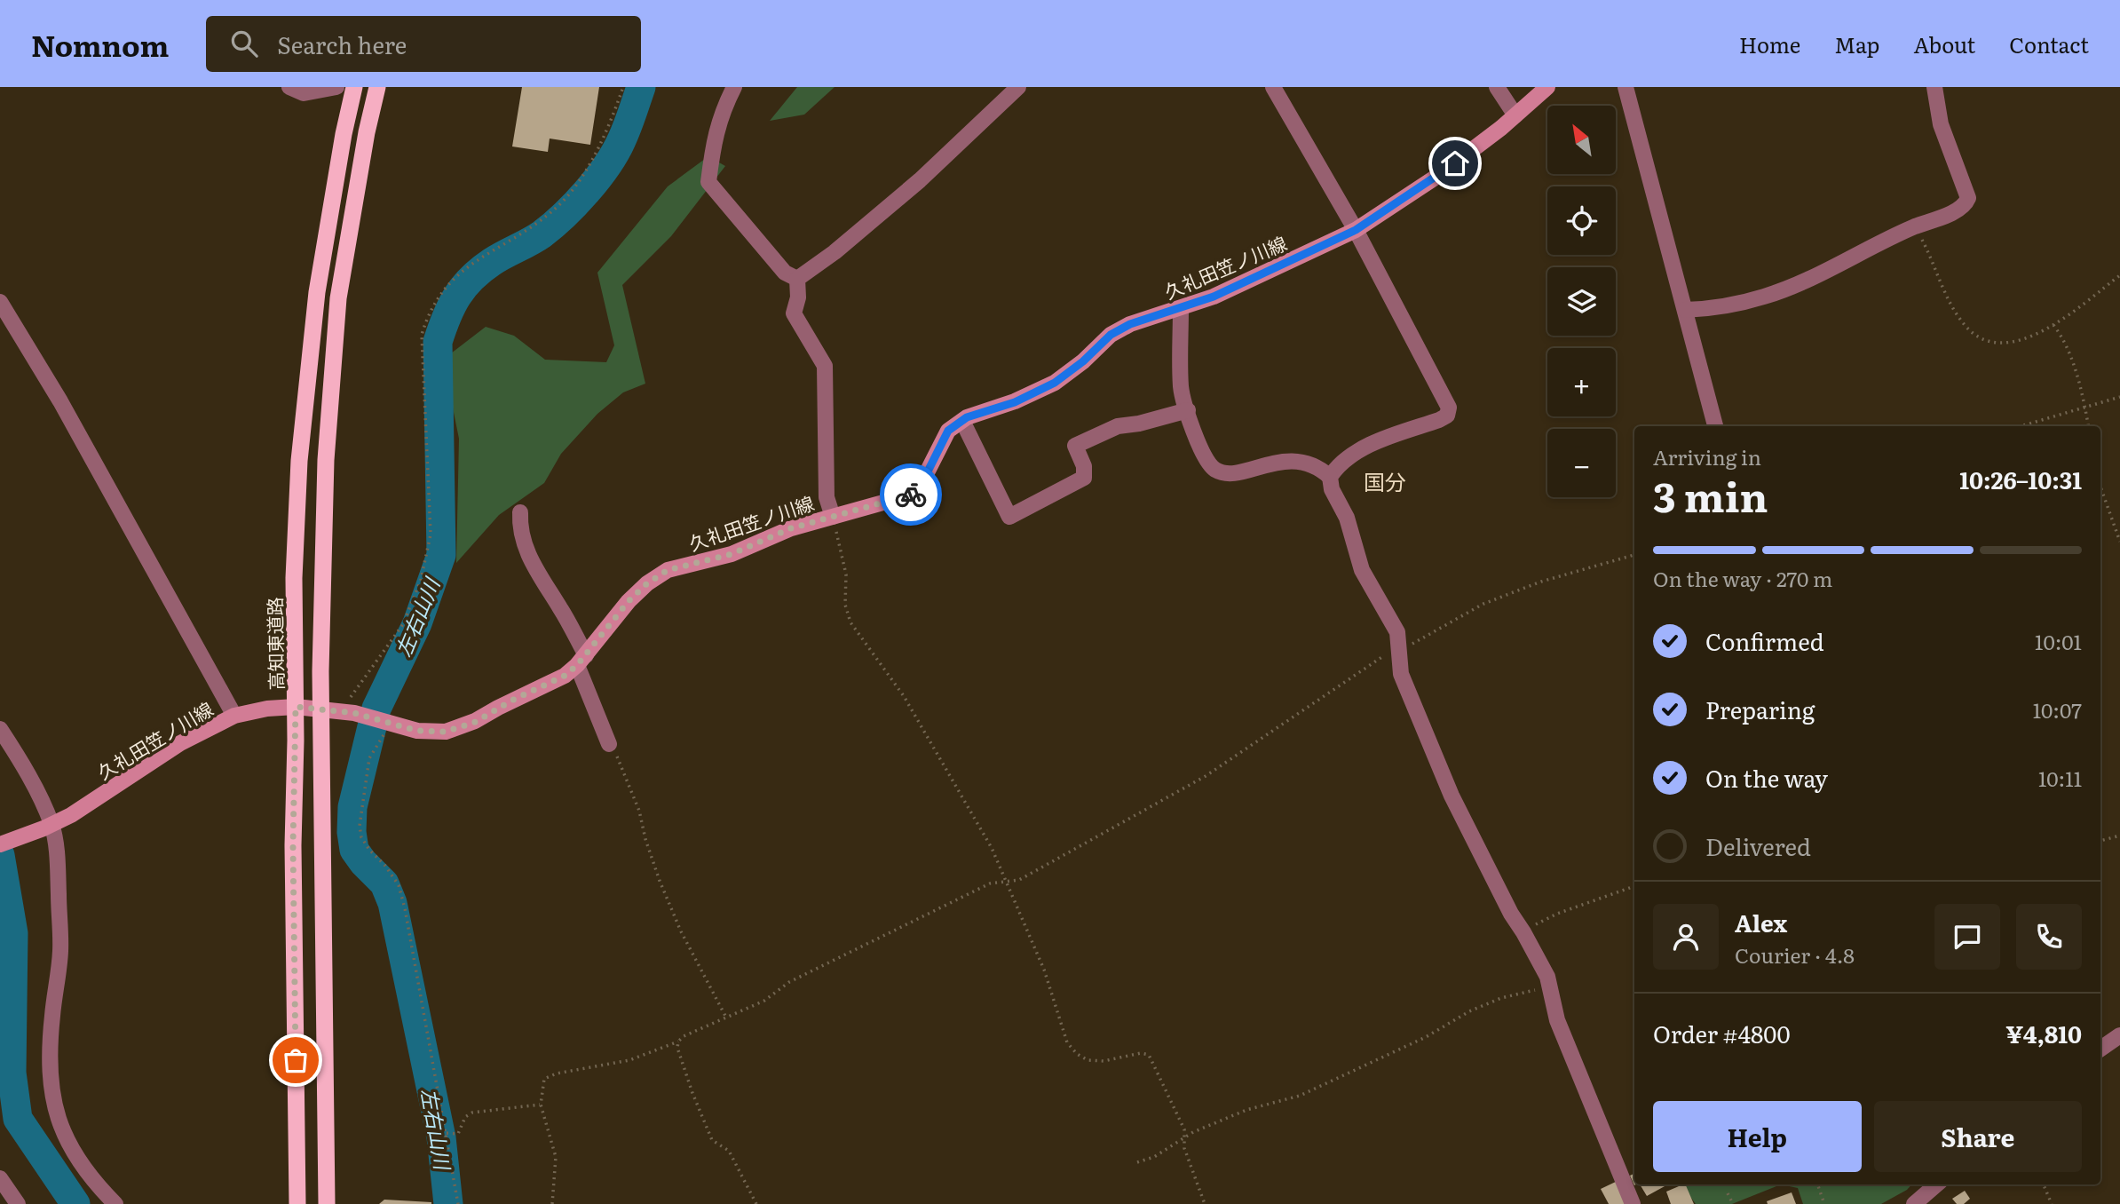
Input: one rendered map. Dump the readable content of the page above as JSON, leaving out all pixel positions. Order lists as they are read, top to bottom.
{
  "streets": {
    "highway": ["高知東道路"],
    "main road": ["久礼田笠ノ川線"]
  },
  "crossings": [
    ["久礼田笠ノ川線", "高知東道路"]
  ],
  "districts": ["国分"],
  "water": ["左右山川"],
  "north": "top left",
  "page": {
    "header": "Nomnom",
    "search": "Search here",
    "nav": [
      "Home",
      "Map",
      "About",
      "Contact"
    ],
    "map_buttons": ["+", "−"],
    "heading": ["3 min", "Arriving in", "10:26–10:31"],
    "panel": [
      "Alex",
      "Courier · 4.8",
      "Order #4800",
      "¥4,810"
    ],
    "bar": "On the way · 270 m",
    "list": [
      ["Confirmed", "10:01"],
      ["Preparing", "10:07"],
      ["On the way", "10:11"],
      "Delivered"
    ],
    "buttons": ["Help", "Share"]
  }
}
